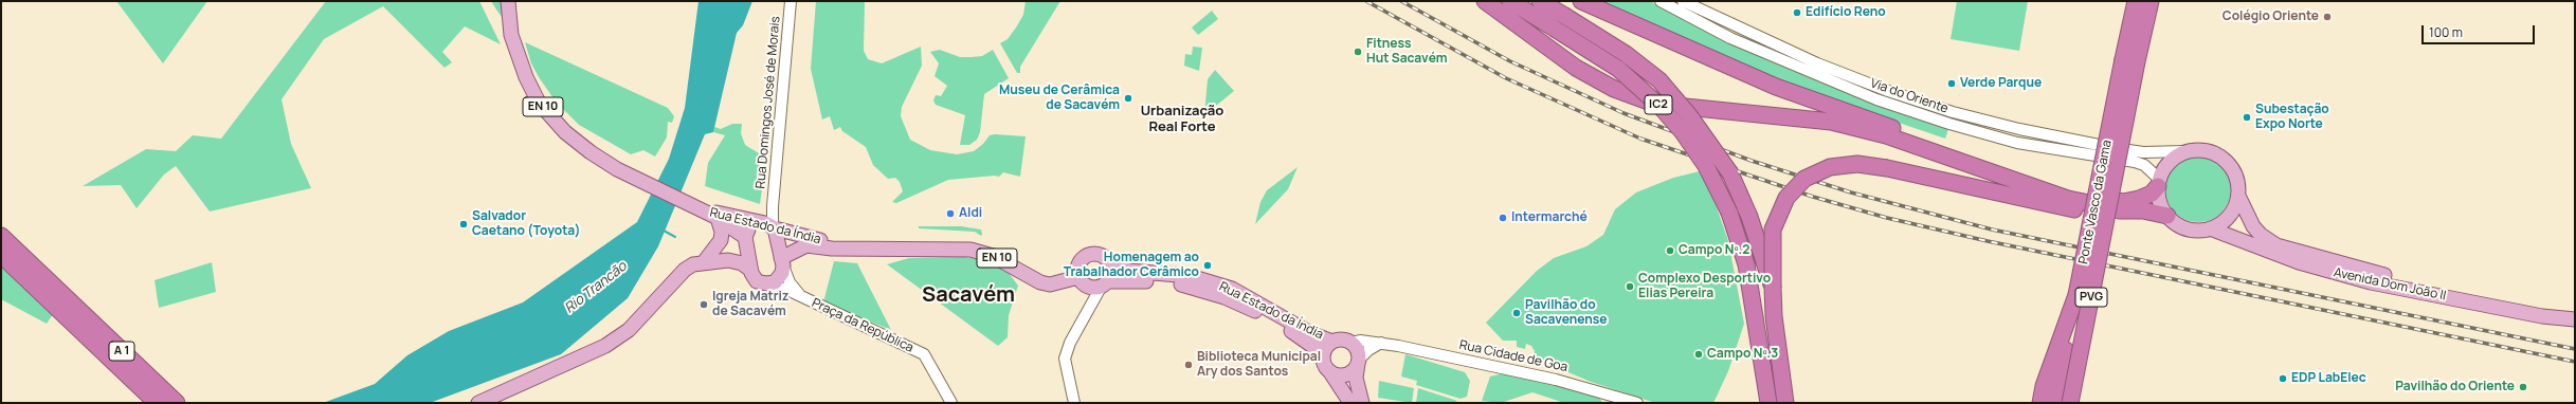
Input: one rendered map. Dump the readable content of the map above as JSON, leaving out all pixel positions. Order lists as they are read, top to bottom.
{
  "streets": {
    "highway": [
      "IC2",
      "Ponte Vasco da Gama",
      "PVG",
      "A 1"
    ],
    "main road": [
      "EN 10",
      "Rua Estado da Índia",
      "Avenida Dom João II",
      "Praça da República"
    ],
    "street": ["Via do Oriente", "Rua Domingos José de Morais", "Rua Cidade de Goa"]
  },
  "crossings": [
    ["Via do Oriente", "Avenida Dom João II"],
    ["Rua Domingos José de Morais", "Rua Estado da Índia"],
    ["Rua Domingos José de Morais", "Praça da República"],
    ["EN 10", "Rua Estado da Índia"],
    ["Rua Estado da Índia", "Praça da República"],
    ["Rua Estado da Índia", "Rua Cidade de Goa"]
  ],
  "districts": ["Urbanização Real Forte", "Sacavém"],
  "water": ["Rio Trancão"],
  "places": [
    "Edifício Reno",
    "Colégio Oriente",
    "Fitness Hut Sacavém",
    "Verde Parque",
    "Museu de Cerâmica de Sacavém",
    "Subestação Expo Norte",
    "Aldi",
    "Intermarché",
    "Salvador Caetano (Toyota)",
    "Campo Nº.2",
    "Homenagem ao Trabalhador Cerâmico",
    "Complexo Desportivo Elias Pereira",
    "Igreja Matriz de Sacavém",
    "Pavilhão do Sacavenense",
    "Campo Nº.3",
    "Biblioteca Municipal Ary dos Santos",
    "EDP LabElec",
    "Pavilhão do Oriente"
  ],
  "scale_bar": "100 m"
}
